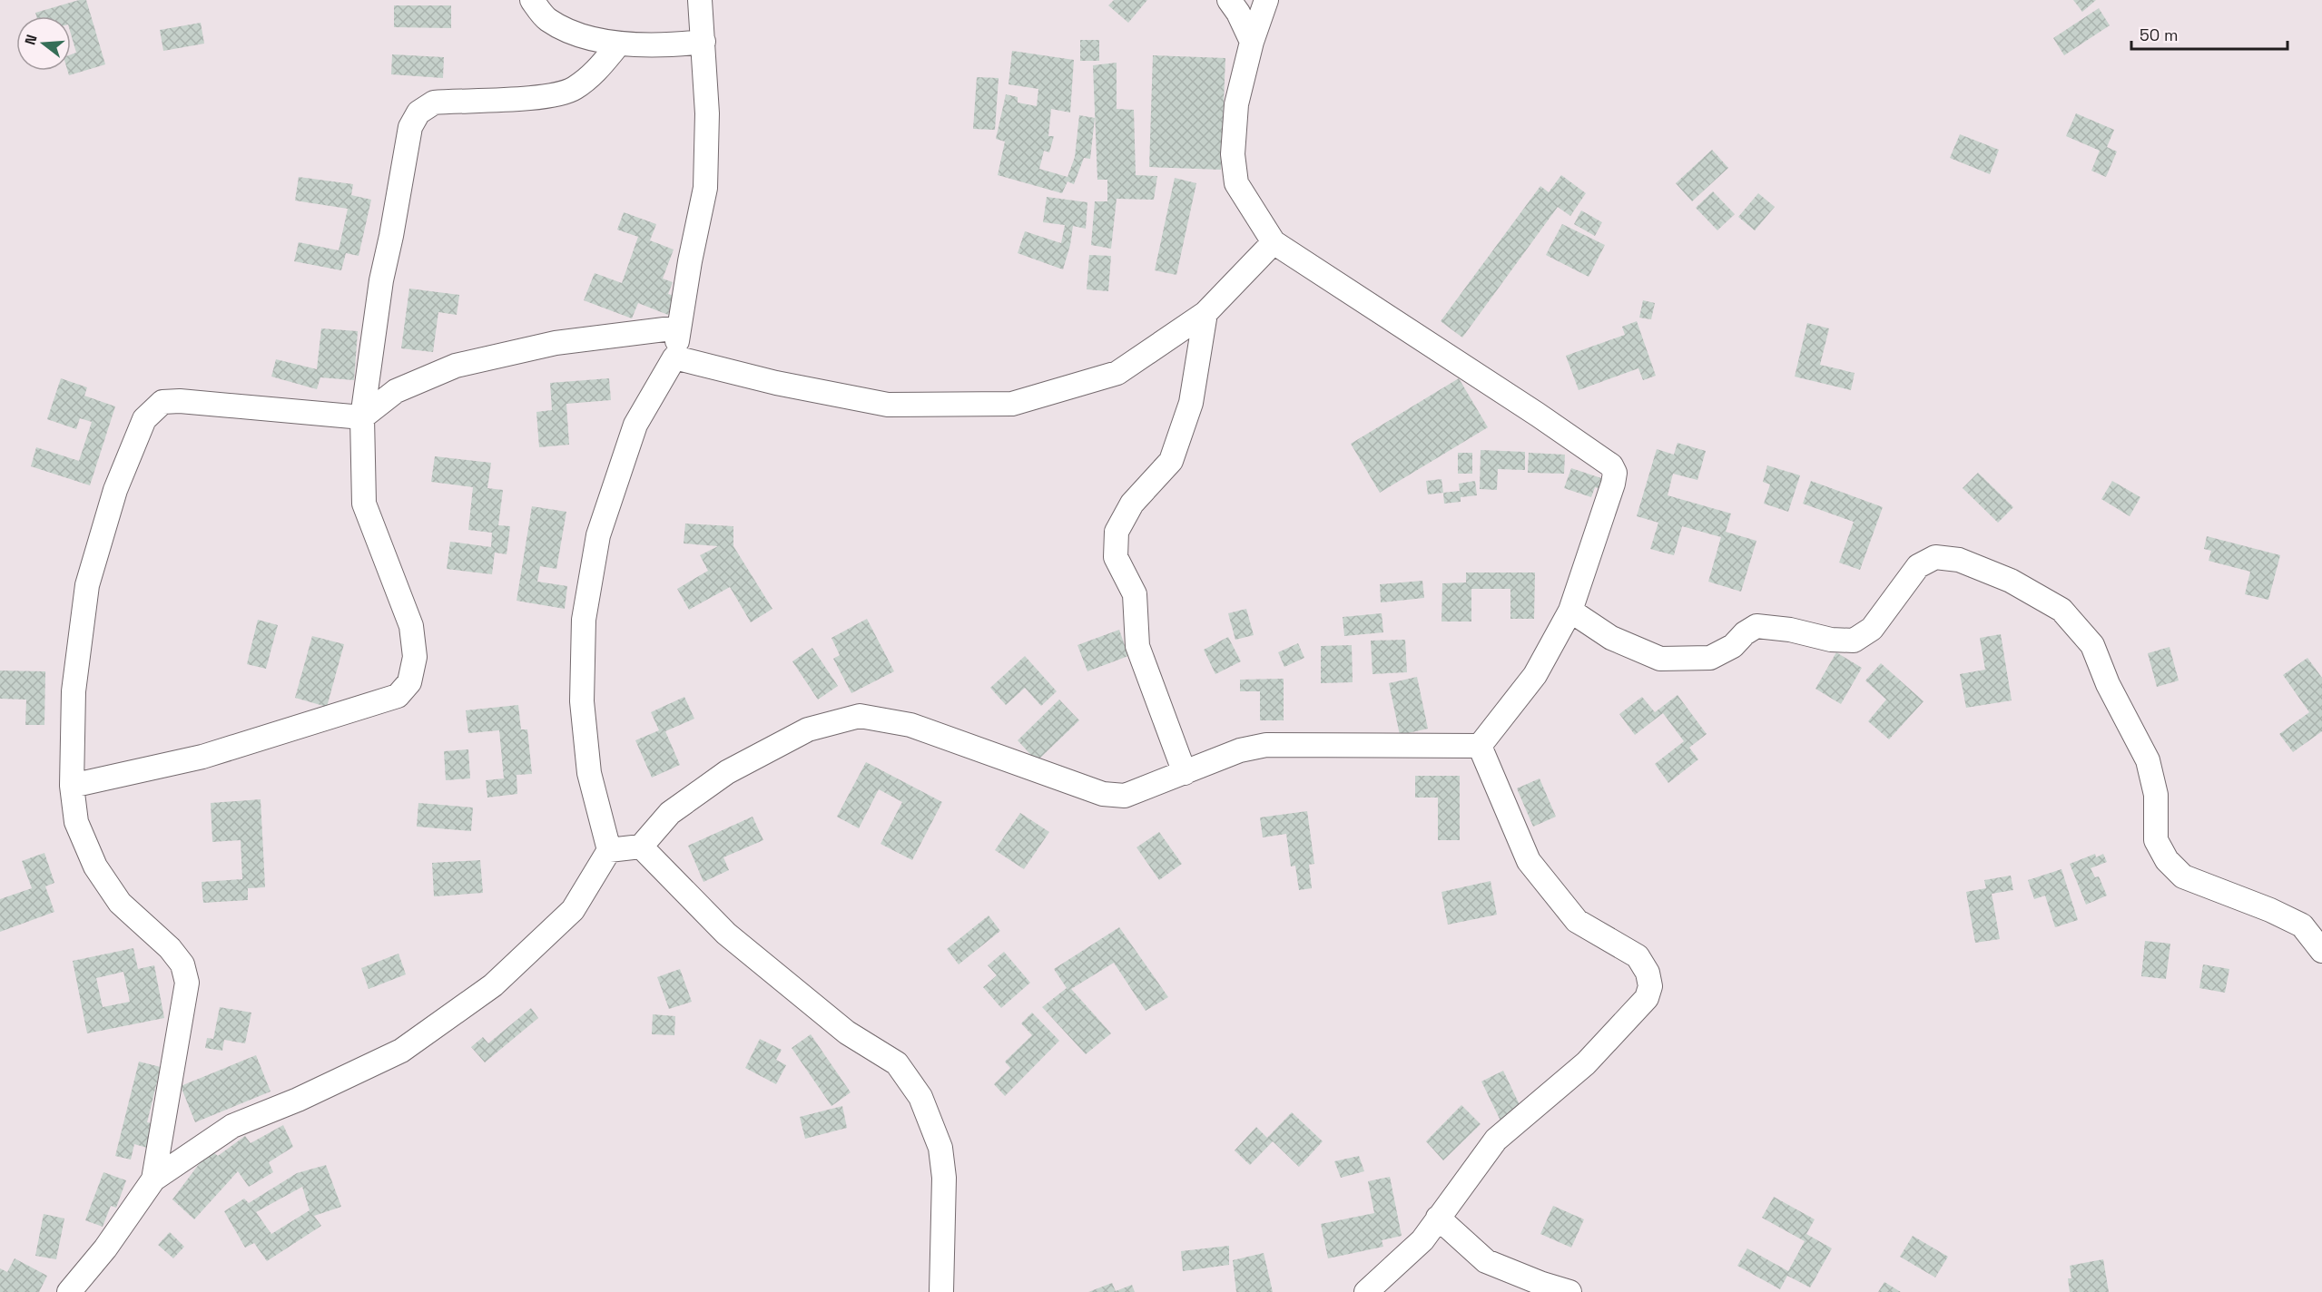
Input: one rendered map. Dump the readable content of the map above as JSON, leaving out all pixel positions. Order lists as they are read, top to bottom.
{
  "scale_bar": "50 m",
  "north": "left"
}
